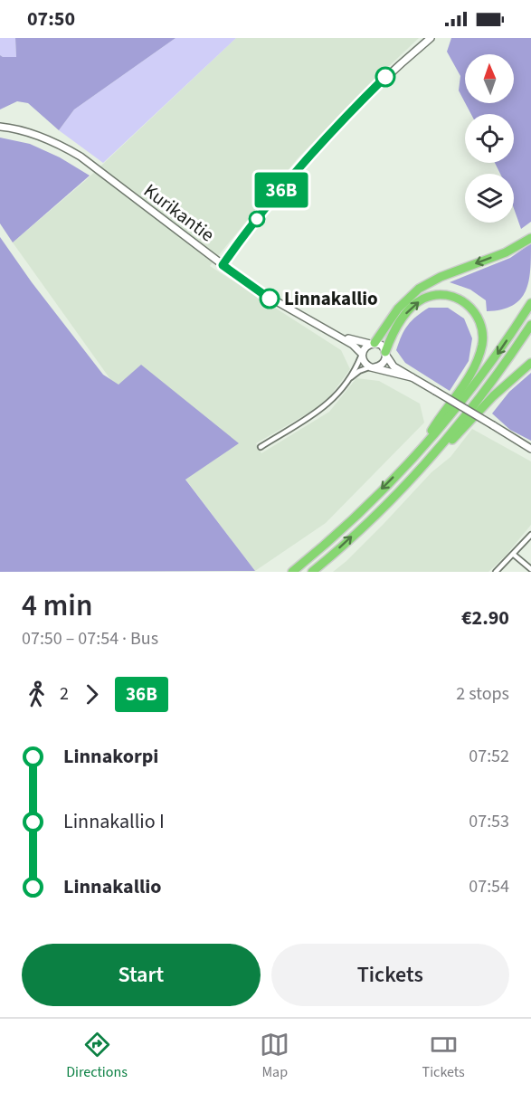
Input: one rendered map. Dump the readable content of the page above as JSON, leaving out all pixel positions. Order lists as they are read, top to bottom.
{
  "streets": {
    "main road": ["Kurikantie"]
  },
  "places": ["Linnakallio"],
  "lines": ["bus line 36B"],
  "north": "top",
  "page": {
    "status": "07:50",
    "on_map": "36B",
    "heading": ["4 min", "07:50 – 07:54 · Bus", "€2.90"],
    "legs": ["2", "36B", "2 stops"],
    "list": [
      {
        "name": "Linnakorpi",
        "value": "07:52"
      },
      {
        "name": "Linnakallio I",
        "value": "07:53"
      },
      {
        "name": "Linnakallio",
        "value": "07:54"
      }
    ],
    "buttons": ["Start", "Tickets"],
    "tabs": ["Directions", "Map", "Tickets"]
  }
}
